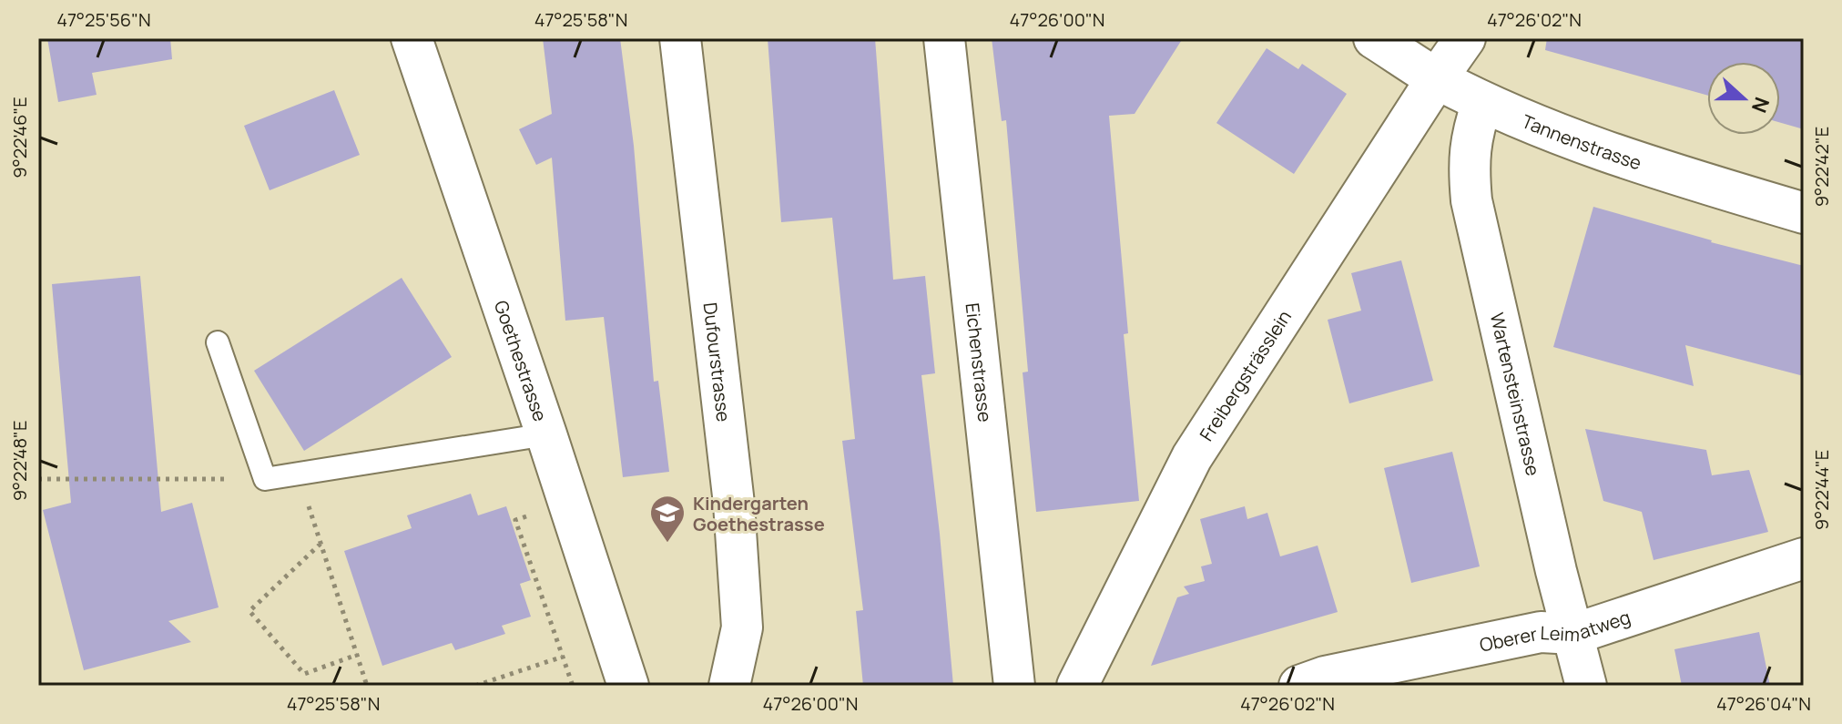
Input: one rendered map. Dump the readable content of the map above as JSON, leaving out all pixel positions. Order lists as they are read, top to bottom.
{
  "streets": {
    "street": [
      "Tannenstrasse",
      "Goethestrasse",
      "Dufourstrasse",
      "Eichenstrasse",
      "Freibergsträsslein",
      "Wartensteinstrasse",
      "Oberer Leimatweg"
    ]
  },
  "crossings": [
    ["Tannenstrasse", "Freibergsträsslein"],
    ["Tannenstrasse", "Wartensteinstrasse"],
    ["Wartensteinstrasse", "Oberer Leimatweg"]
  ],
  "places": {
    "school or university": ["Kindergarten Goethestrasse"]
  },
  "north": "right",
  "coordinates": [
    "47°25'56\"N",
    "47°25'58\"N",
    "47°26'00\"N",
    "47°26'02\"N",
    "9°22'46\"E",
    "9°22'42\"E",
    "9°22'48\"E",
    "9°22'44\"E",
    "47°26'04\"N"
  ]
}
